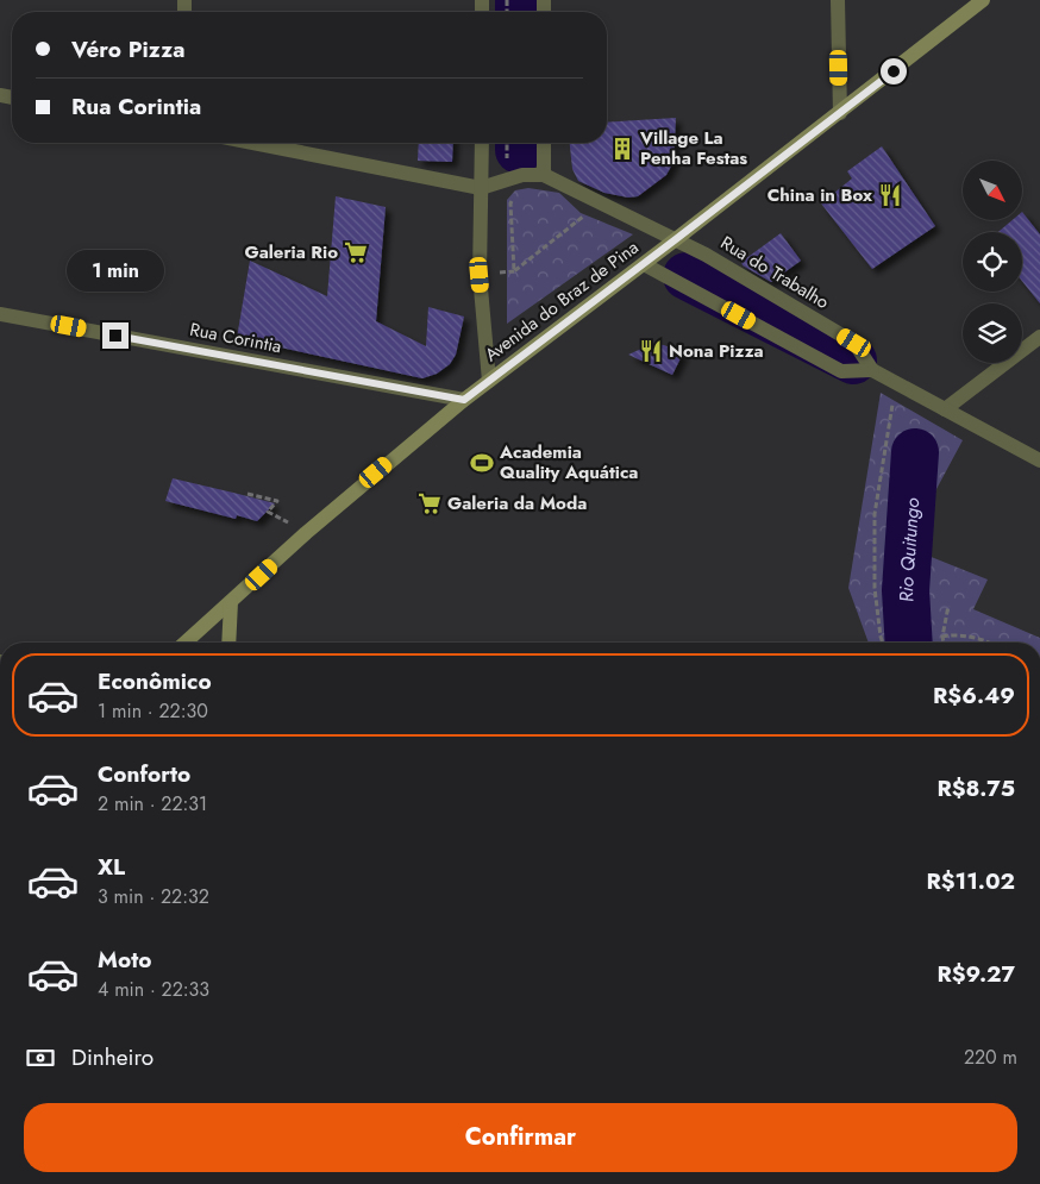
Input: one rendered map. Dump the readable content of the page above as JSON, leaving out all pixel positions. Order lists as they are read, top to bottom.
{
  "streets": {
    "main road": ["Avenida do Braz de Pina"],
    "street": ["Rua do Trabalho", "Rua Corintia"]
  },
  "crossings": [
    ["Rua do Trabalho", "Avenida do Braz de Pina"],
    ["Avenida do Braz de Pina", "Rua Corintia"]
  ],
  "water": ["Rio Quitungo"],
  "places": {
    "building": ["Village La Penha Festas"],
    "restaurant": ["China in Box", "Nona Pizza"],
    "supermarket": ["Galeria Rio", "Galeria da Moda"],
    "sports": ["Academia Quality Aquática"]
  },
  "north": "bottom right",
  "page": {
    "banner": ["Véro Pizza", "Rua Corintia"],
    "bubble": "1 min",
    "list": [
      {
        "name": "Econômico",
        "note": "1 min · 22:30",
        "value": "R$6.49"
      },
      {
        "name": "Conforto",
        "note": "2 min · 22:31",
        "value": "R$8.75"
      },
      {
        "name": "XL",
        "note": "3 min · 22:32",
        "value": "R$11.02"
      },
      {
        "name": "Moto",
        "note": "4 min · 22:33",
        "value": "R$9.27"
      }
    ],
    "pay": ["Dinheiro", "220 m"],
    "buttons": "Confirmar"
  }
}
